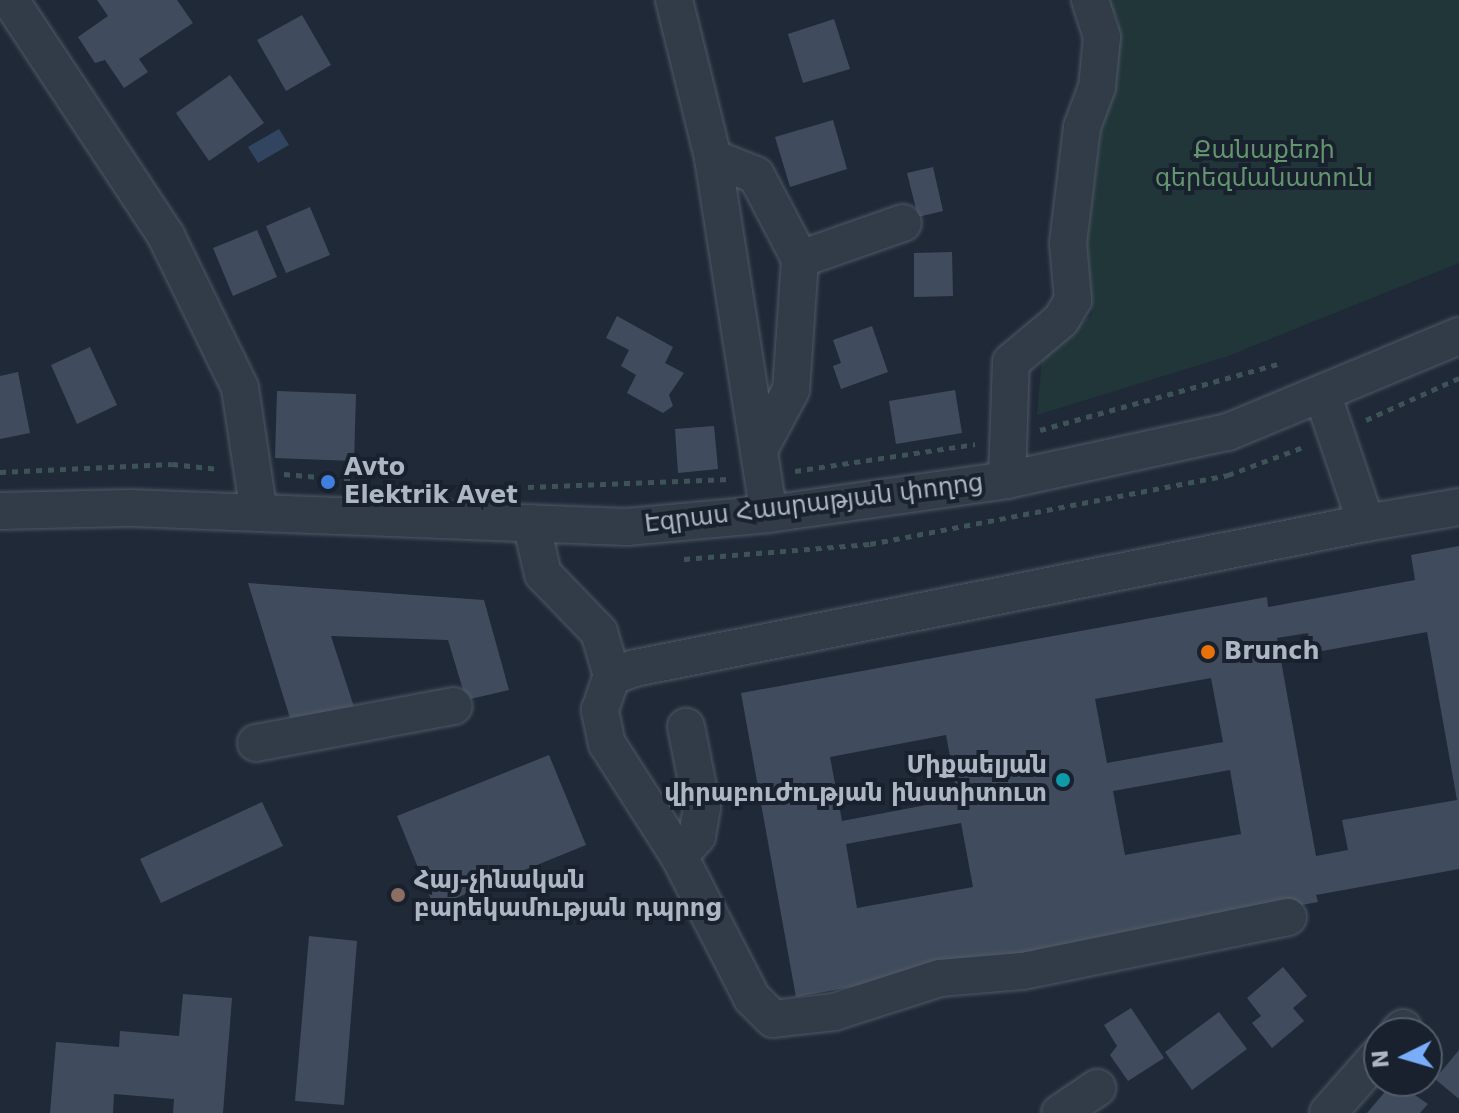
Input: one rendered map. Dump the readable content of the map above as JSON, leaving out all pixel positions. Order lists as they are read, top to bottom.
{
  "streets": {
    "street": ["Էզրաս Հասրաթյան փողոց"]
  },
  "parks": ["Քանաքեռի գերեզմանատուն"],
  "places": [
    "Avto Elektrik Avet",
    "Brunch",
    "Միքաելյան վիրաբուժության ինստիտուտ",
    "Հայ-չինական բարեկամության դպրոց"
  ],
  "north": "left"
}
